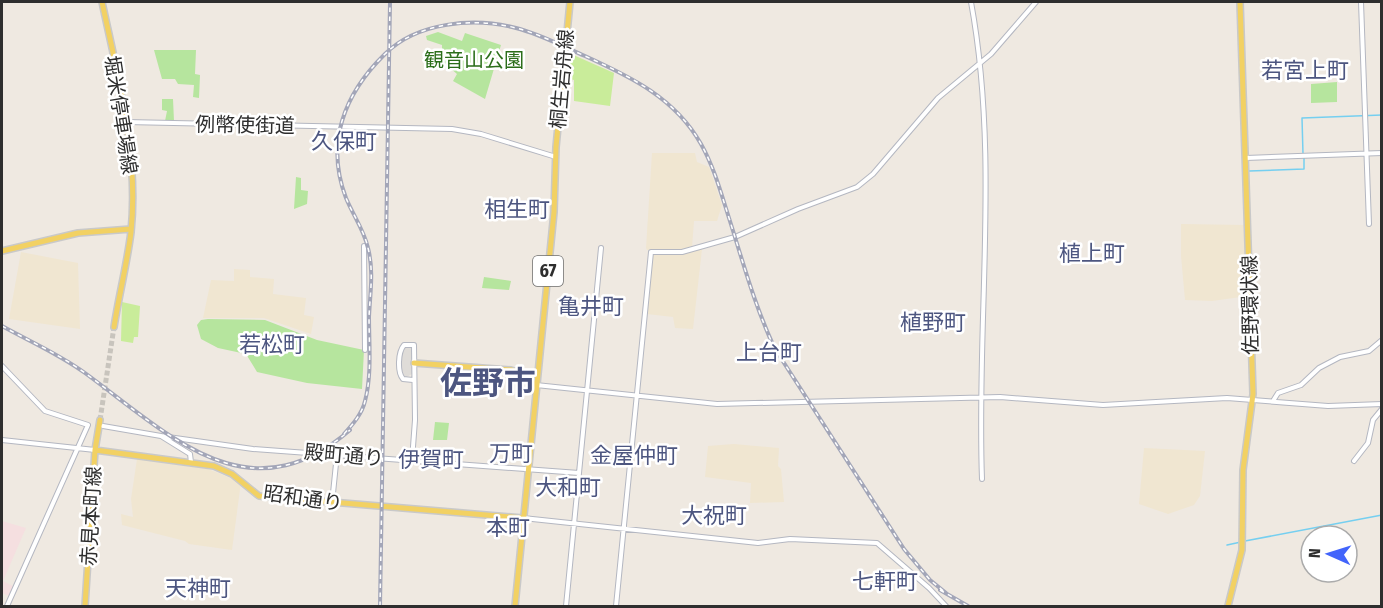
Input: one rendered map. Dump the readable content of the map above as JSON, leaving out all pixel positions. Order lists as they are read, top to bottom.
{
  "streets": {
    "main road": [
      "桐生岩舟線",
      "堀米停車場線",
      "67",
      "佐野環状線",
      "昭和通り",
      "赤見本町線"
    ],
    "street": ["例幣使街道", "殿町通り"]
  },
  "crossings": [
    ["桐生岩舟線", "例幣使街道"],
    ["桐生岩舟線", "67"],
    ["堀米停車場線", "例幣使街道"],
    ["例幣使街道", "67"],
    ["67", "殿町通り"],
    ["67", "昭和通り"],
    ["昭和通り", "赤見本町線"]
  ],
  "districts": [
    "若宮上町",
    "久保町",
    "相生町",
    "植上町",
    "亀井町",
    "植野町",
    "若松町",
    "上台町",
    "佐野市",
    "万町",
    "金屋仲町",
    "伊賀町",
    "大和町",
    "大祝町",
    "本町",
    "七軒町",
    "天神町"
  ],
  "parks": ["観音山公園"],
  "north": "left"
}
